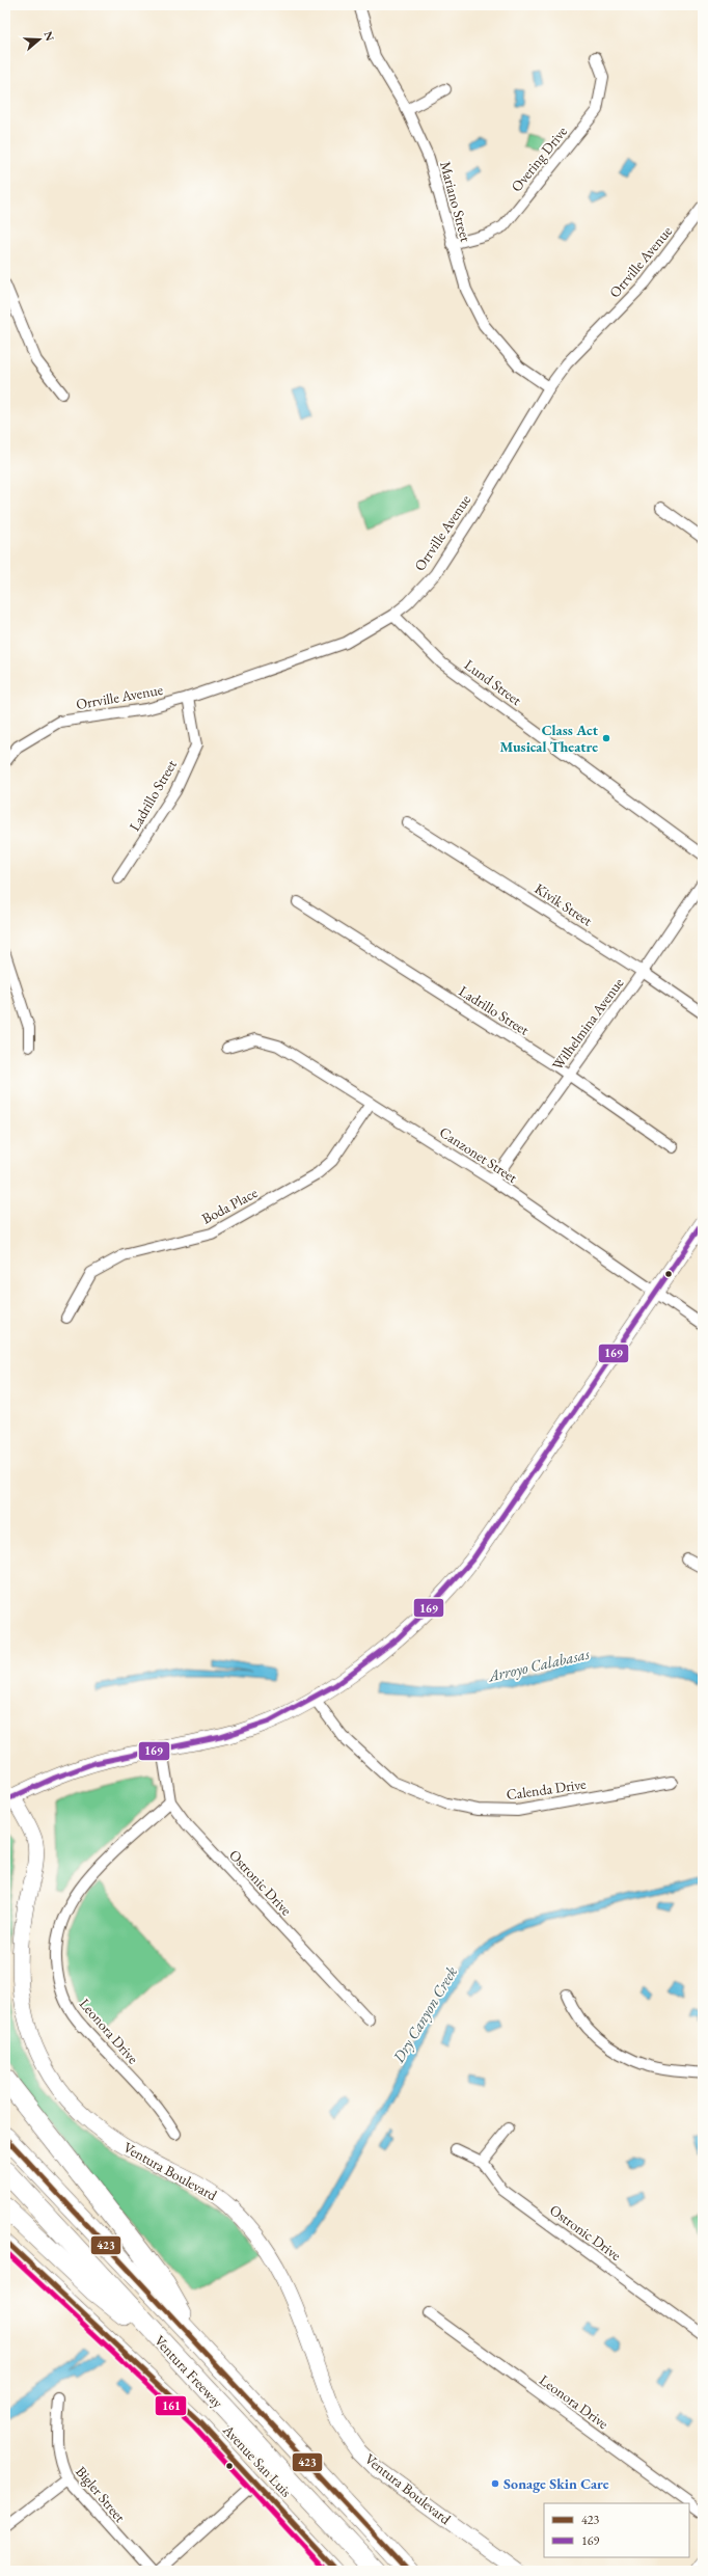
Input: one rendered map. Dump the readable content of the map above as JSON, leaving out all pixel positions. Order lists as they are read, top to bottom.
{
  "streets": {
    "highway": ["Ventura Freeway"],
    "main road": ["Ventura Boulevard"],
    "street": [
      "Overing Drive",
      "Mariano Street",
      "Orrville Avenue",
      "Lund Street",
      "Ladrillo Street",
      "Kivik Street",
      "Wilhelmina Avenue",
      "Canzonet Street",
      "Boda Place",
      "Calenda Drive",
      "Ostronic Drive",
      "Leonora Drive",
      "Avenue San Luis",
      "Bigler Street"
    ]
  },
  "crossings": [
    ["Overing Drive", "Mariano Street"],
    ["Mariano Street", "Orrville Avenue"],
    ["Orrville Avenue", "Lund Street"],
    ["Orrville Avenue", "Ladrillo Street"],
    ["Ladrillo Street", "Wilhelmina Avenue"],
    ["Kivik Street", "Wilhelmina Avenue"],
    ["Wilhelmina Avenue", "Canzonet Street"],
    ["Canzonet Street", "Boda Place"],
    ["Ostronic Drive", "Leonora Drive"]
  ],
  "water": ["Arroyo Calabasas", "Dry Canyon Creek"],
  "places": ["Class Act Musical Theatre", "Sonage Skin Care"],
  "lines": ["transit line 169", "transit line 423", "transit line 161"],
  "legend": ["423", "169"],
  "north": "right"
}
